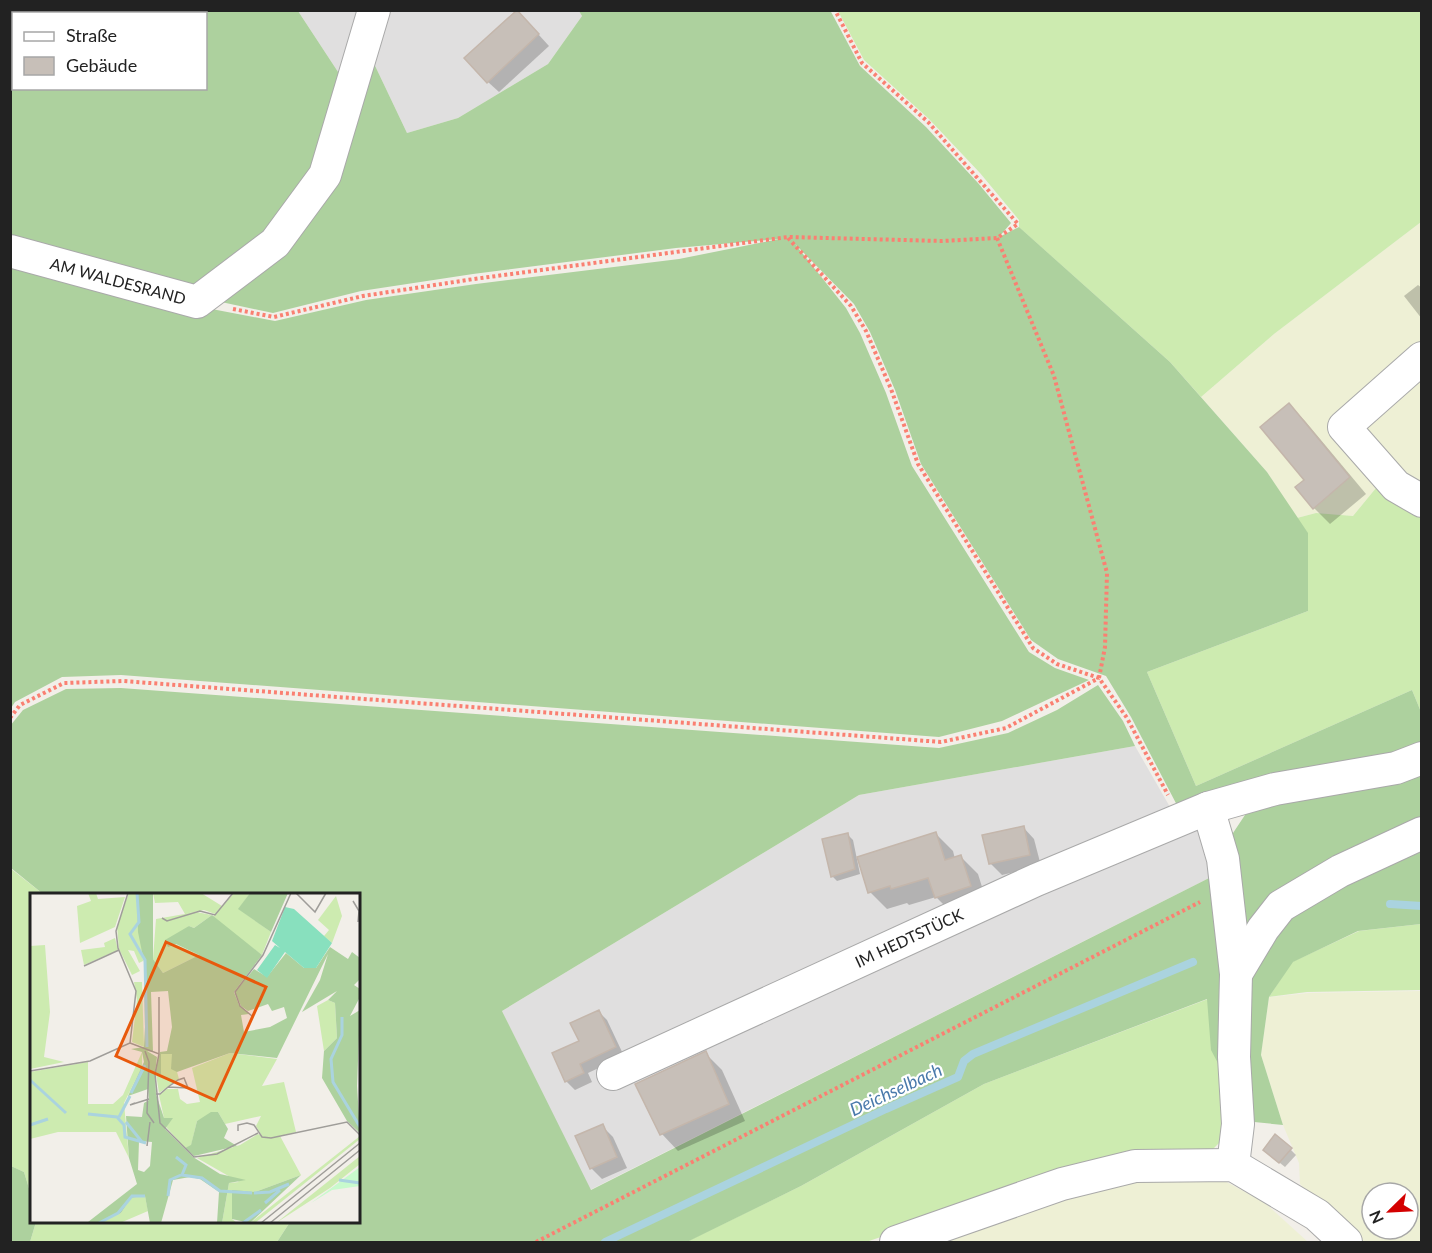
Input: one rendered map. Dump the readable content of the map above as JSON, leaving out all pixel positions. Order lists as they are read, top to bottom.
{
  "streets": {
    "street": ["AM WALDESRAND", "IM HEDTSTÜCK"]
  },
  "water": ["Deichselbach"],
  "legend": ["Straße", "Gebäude"],
  "north": "bottom left"
}
